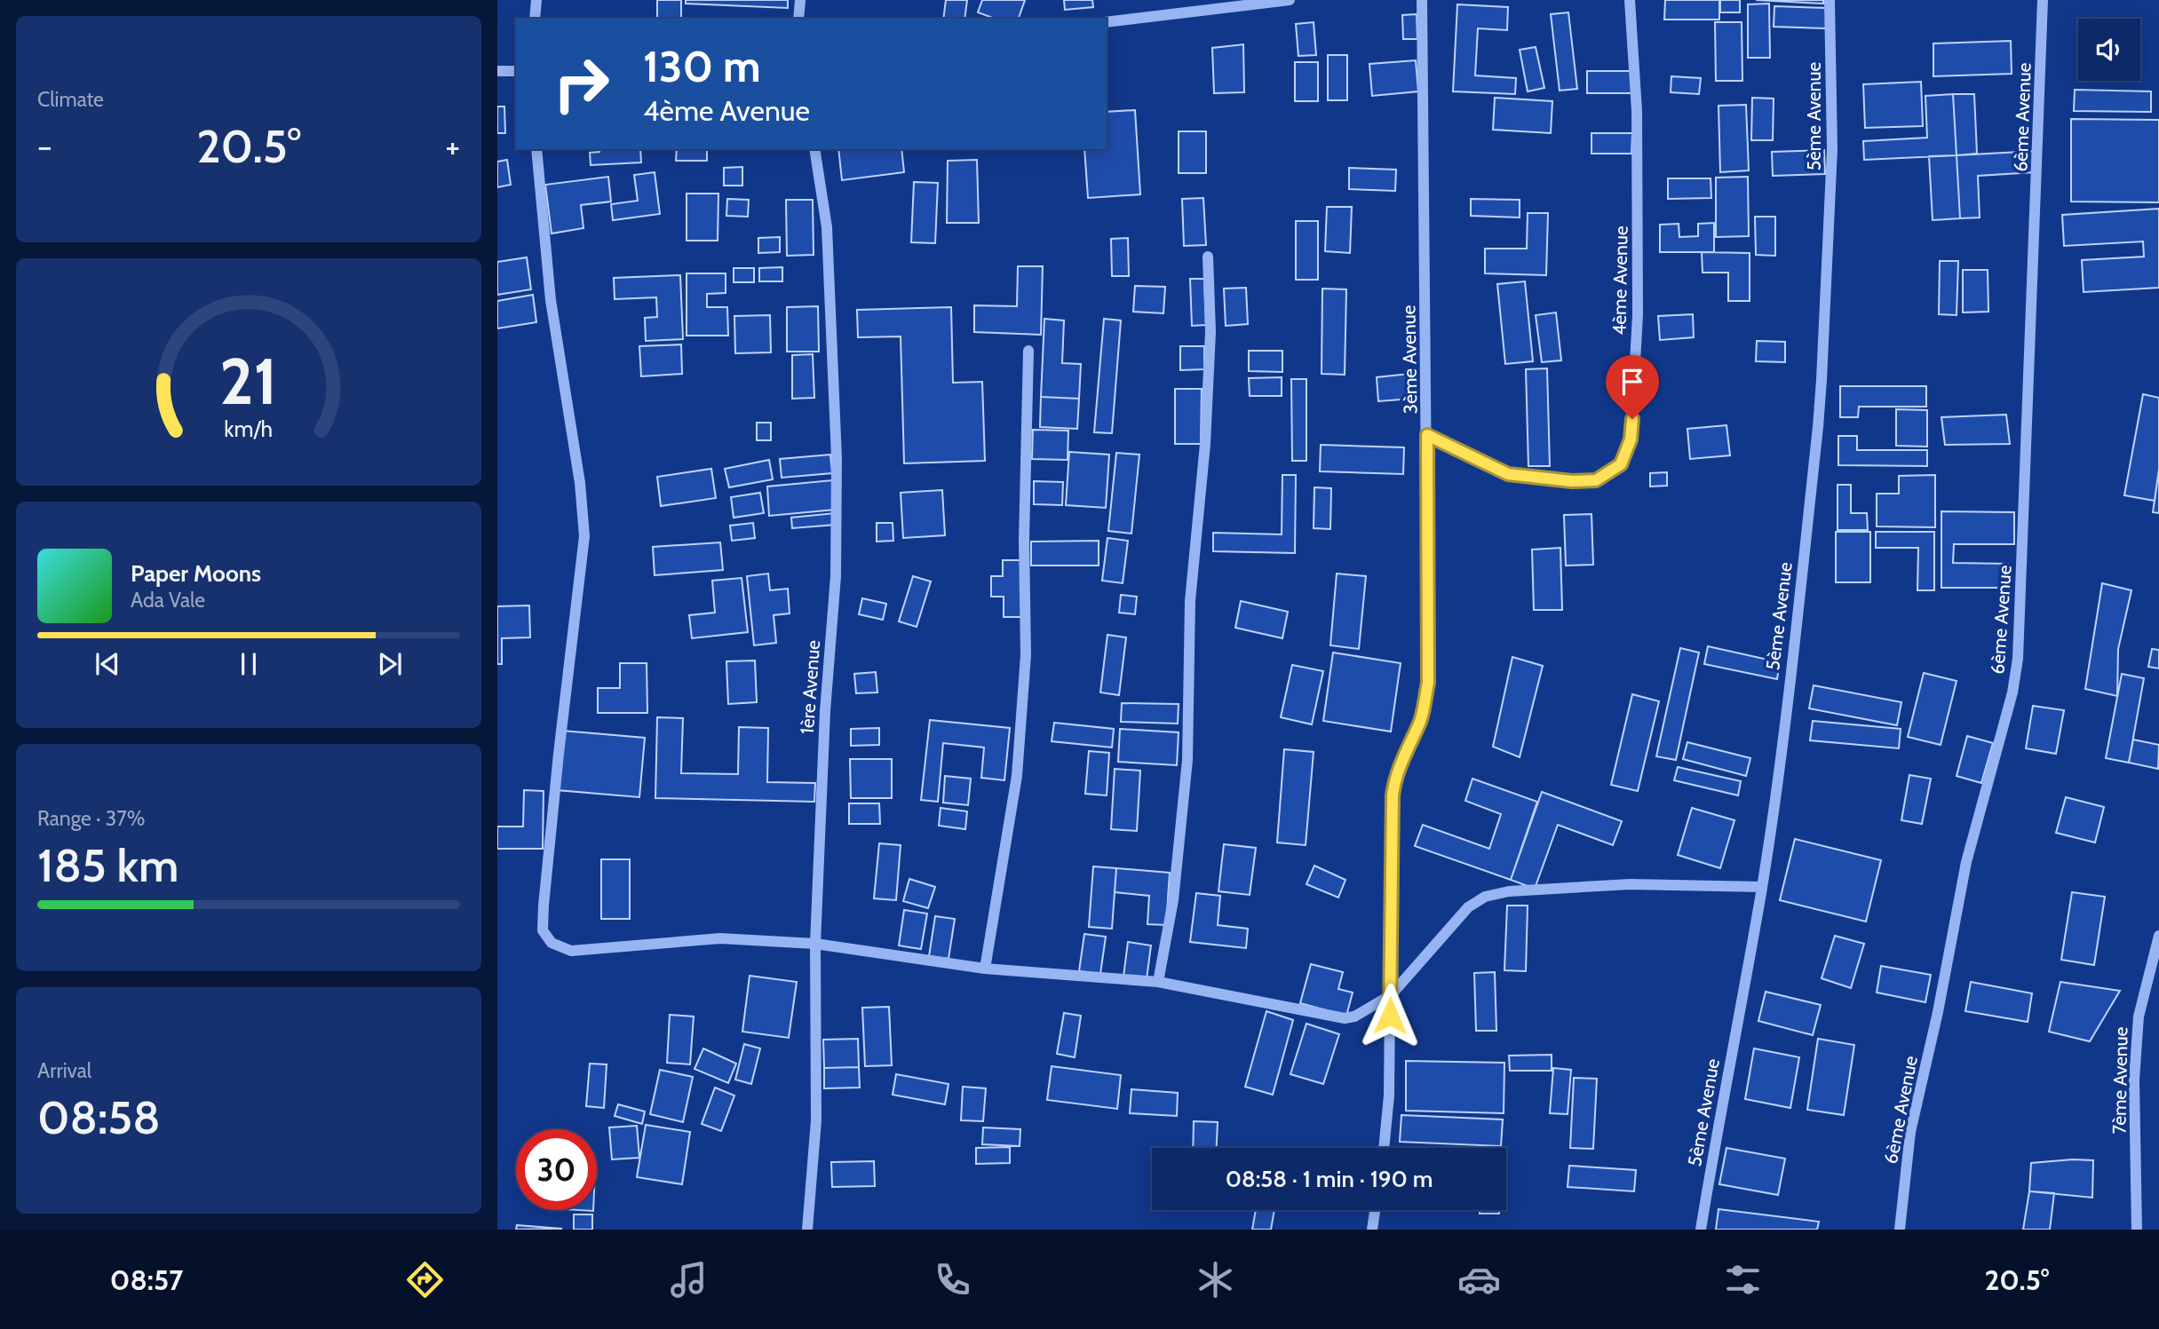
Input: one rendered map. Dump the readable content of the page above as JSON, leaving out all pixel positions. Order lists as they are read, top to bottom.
{
  "streets": {
    "street": [
      "5ème Avenue",
      "6ème Avenue",
      "4ème Avenue",
      "3ème Avenue",
      "1ère Avenue",
      "7ème Avenue"
    ]
  },
  "crossings": [
    ["4ème Avenue", "3ème Avenue"]
  ],
  "page": {
    "tile": [
      "Climate",
      ["Range · 37%", "185 km"],
      ["Arrival", "08:58"]
    ],
    "turn": ["130 m", "4ème Avenue"],
    "heat": ["−", "20.5°", "+"],
    "song": ["Paper Moons", "Ada Vale"],
    "limit": "30",
    "trip": "08:58 · 1 min · 190 m",
    "tabs": ["08:57", "20.5°"],
    "gauge": ["21", "km/h"]
  }
}
